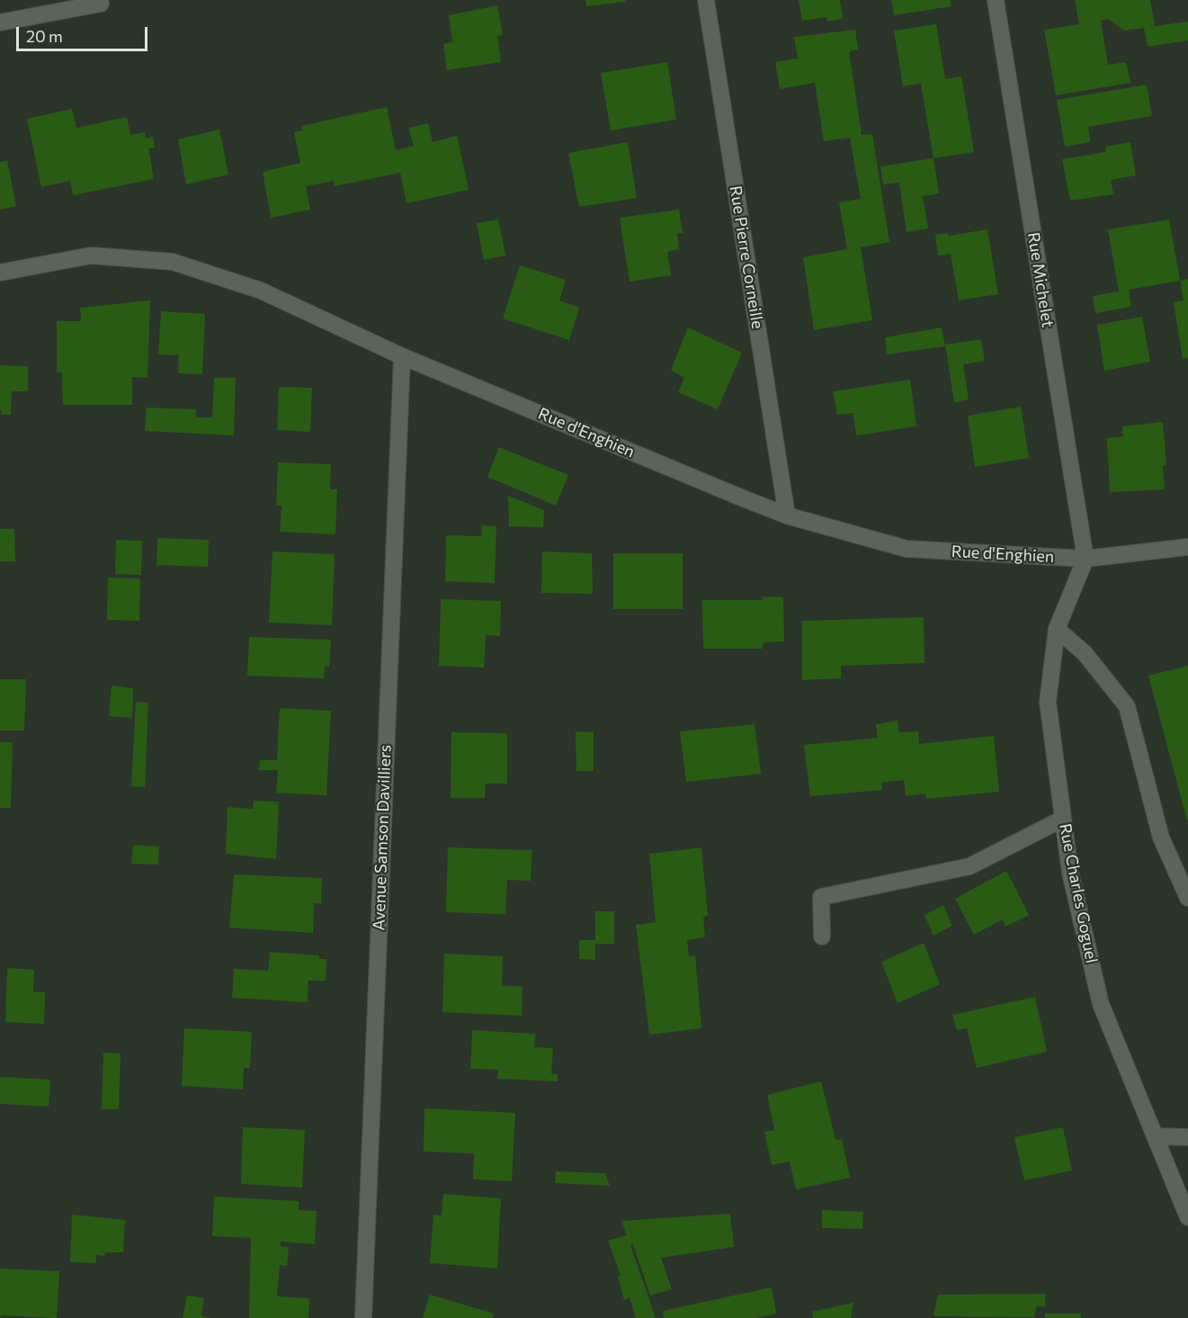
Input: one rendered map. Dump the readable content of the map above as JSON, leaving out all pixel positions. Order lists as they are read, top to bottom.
{
  "streets": {
    "street": [
      "Rue Pierre Corneille",
      "Rue Michelet",
      "Rue d'Enghien",
      "Avenue Samson Davilliers",
      "Rue Charles Goguel"
    ]
  },
  "crossings": [
    ["Rue Pierre Corneille", "Rue d'Enghien"],
    ["Rue Michelet", "Rue d'Enghien"],
    ["Rue Michelet", "Rue Charles Goguel"],
    ["Rue d'Enghien", "Avenue Samson Davilliers"],
    ["Rue d'Enghien", "Rue Charles Goguel"]
  ],
  "scale_bar": "20 m"
}
